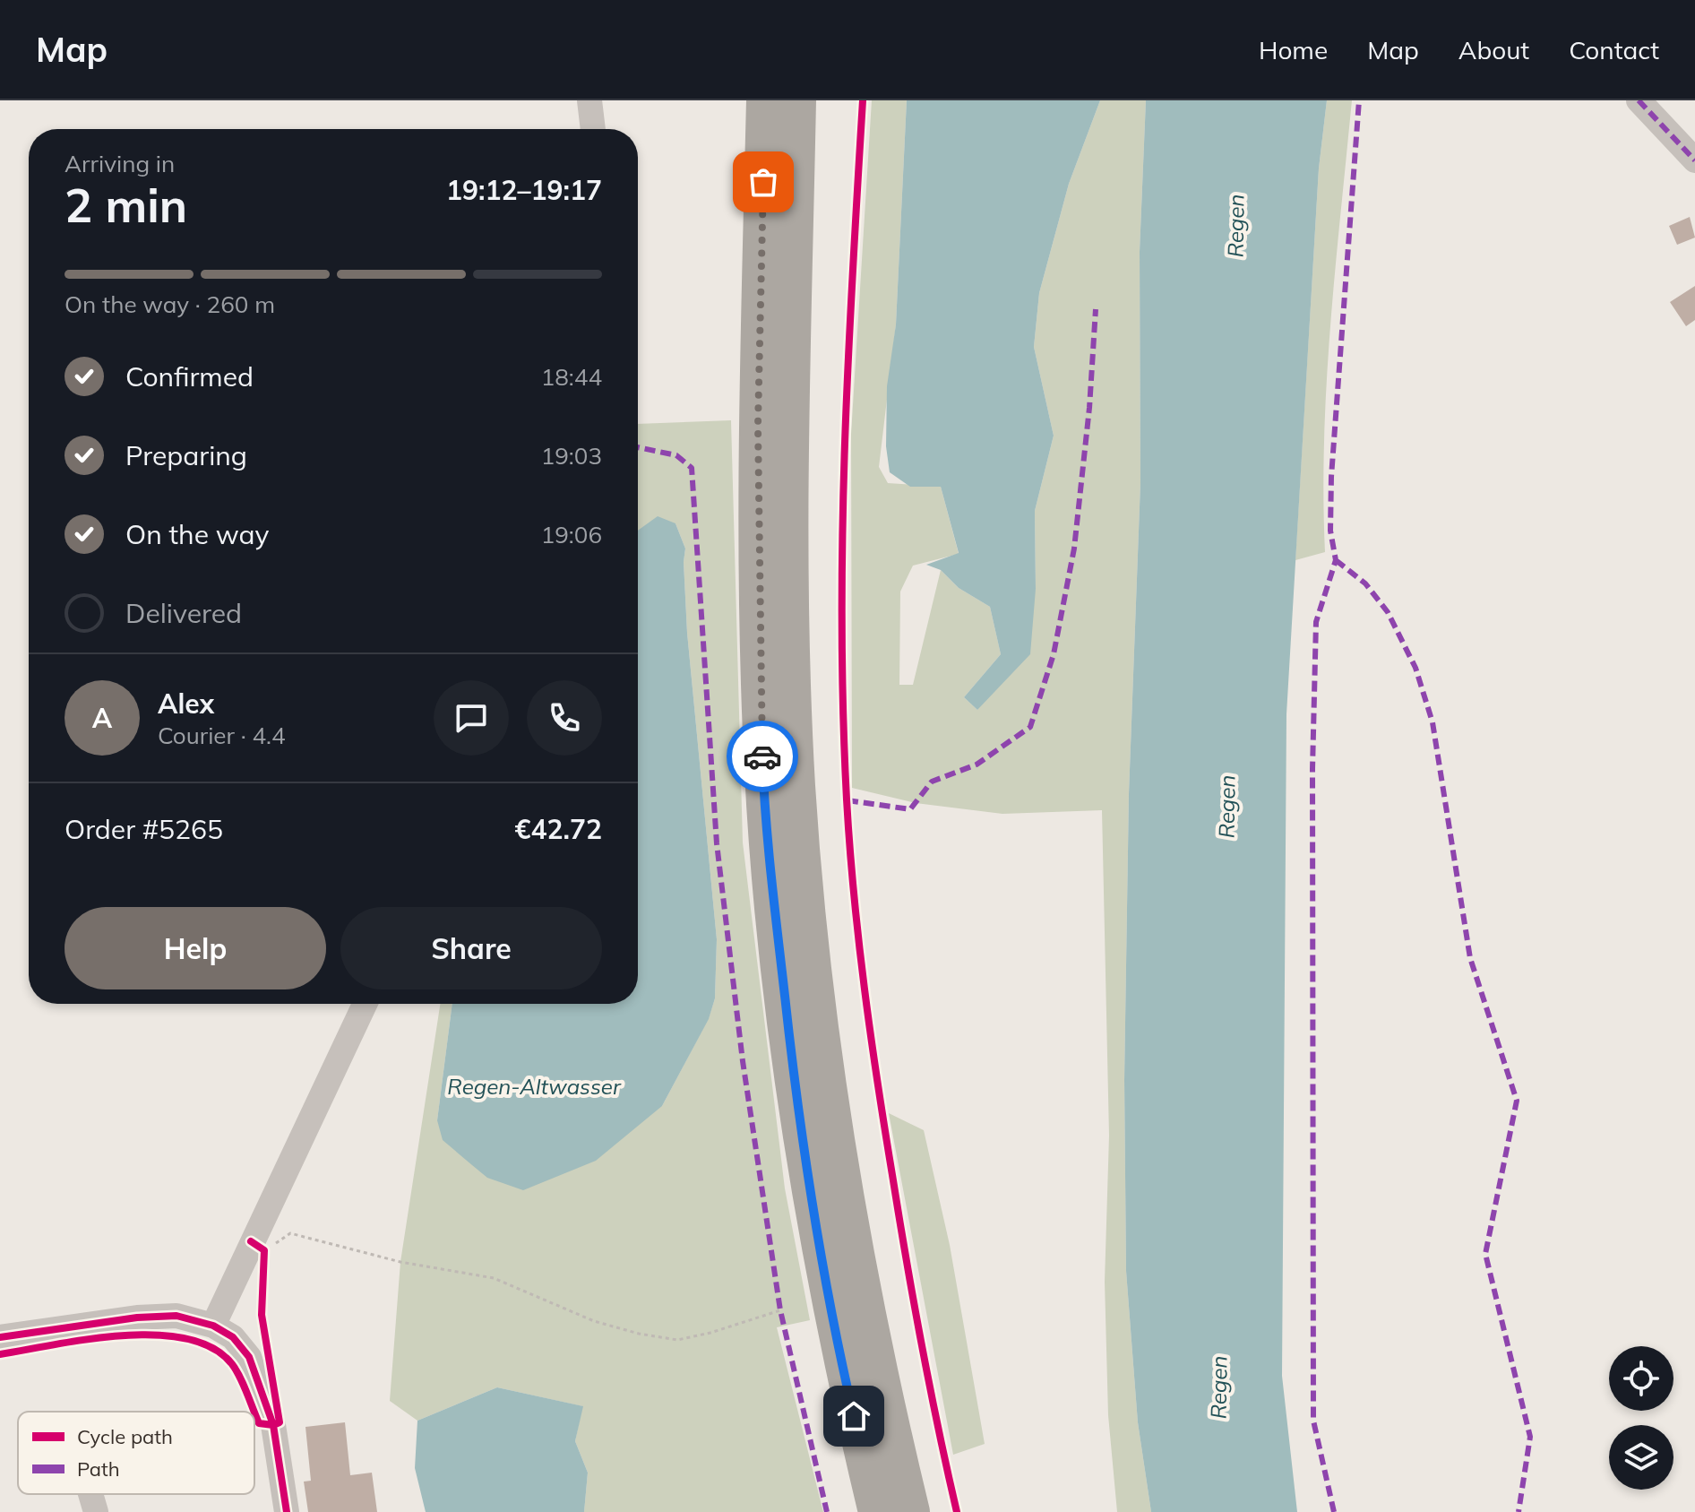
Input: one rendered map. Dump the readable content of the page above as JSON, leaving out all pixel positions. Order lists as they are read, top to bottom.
{
  "water": ["Regen", "Regen-Altwasser"],
  "legend": ["Cycle path", "Path"],
  "page": {
    "header": "Map",
    "nav": [
      "Home",
      "Map",
      "About",
      "Contact"
    ],
    "heading": ["2 min", "Arriving in", "19:12–19:17"],
    "panel": [
      "Alex",
      "Courier · 4.4",
      "Order #5265",
      "€42.72"
    ],
    "bar": "On the way · 260 m",
    "list": [
      ["Confirmed", "18:44"],
      ["Preparing", "19:03"],
      ["On the way", "19:06"],
      "Delivered"
    ],
    "round": "A",
    "buttons": ["Help", "Share"]
  }
}
